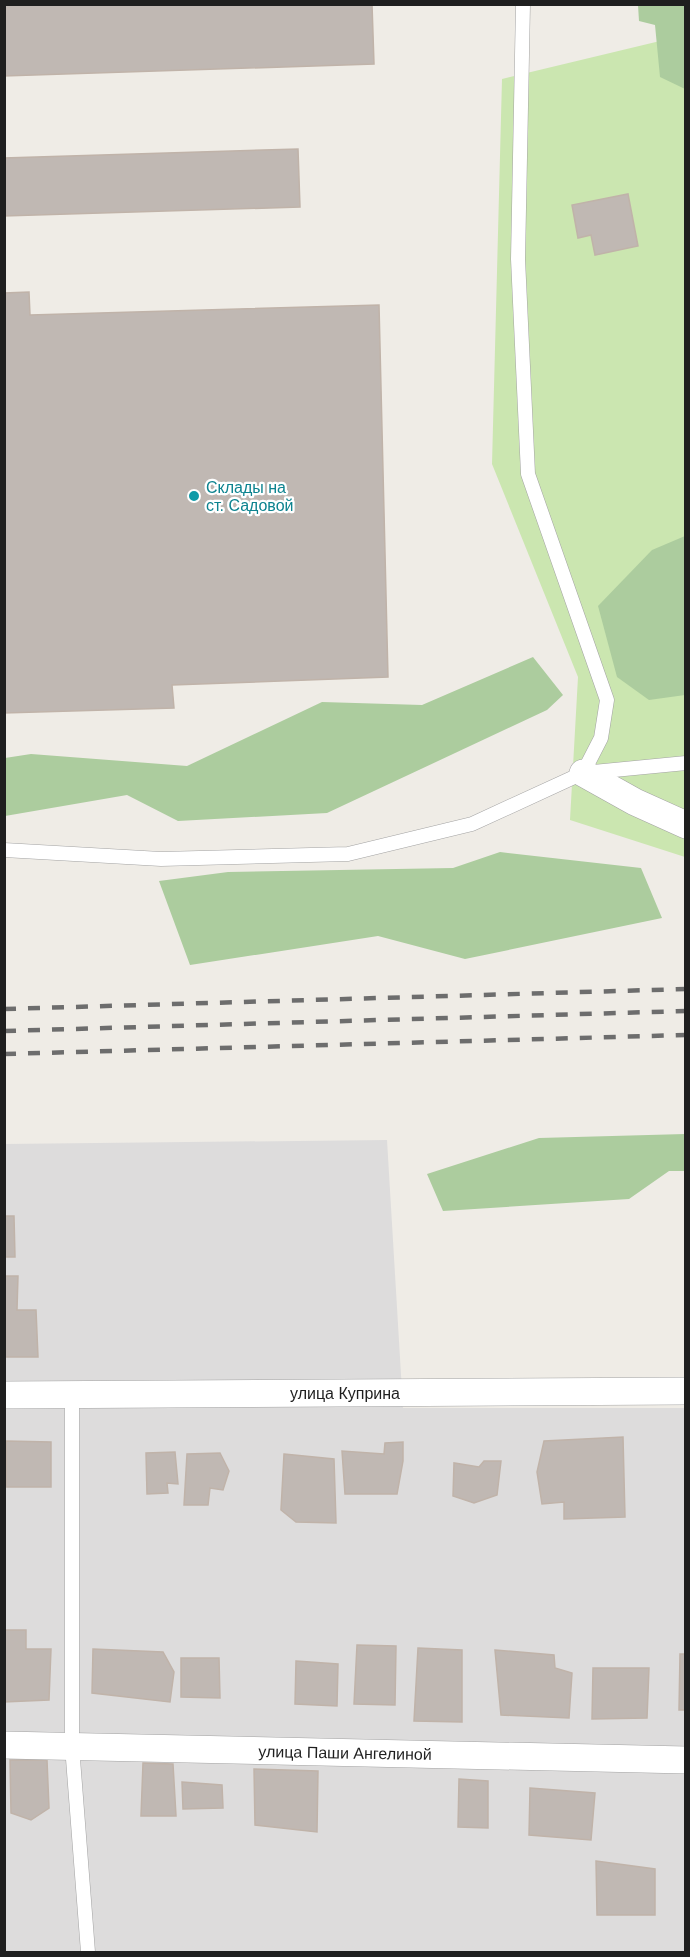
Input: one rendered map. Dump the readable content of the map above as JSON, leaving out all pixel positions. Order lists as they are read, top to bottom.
{
  "streets": {
    "street": ["улица Куприна", "улица Паши Ангелиной"]
  },
  "places": ["Склады на ст. Садовой"]
}
